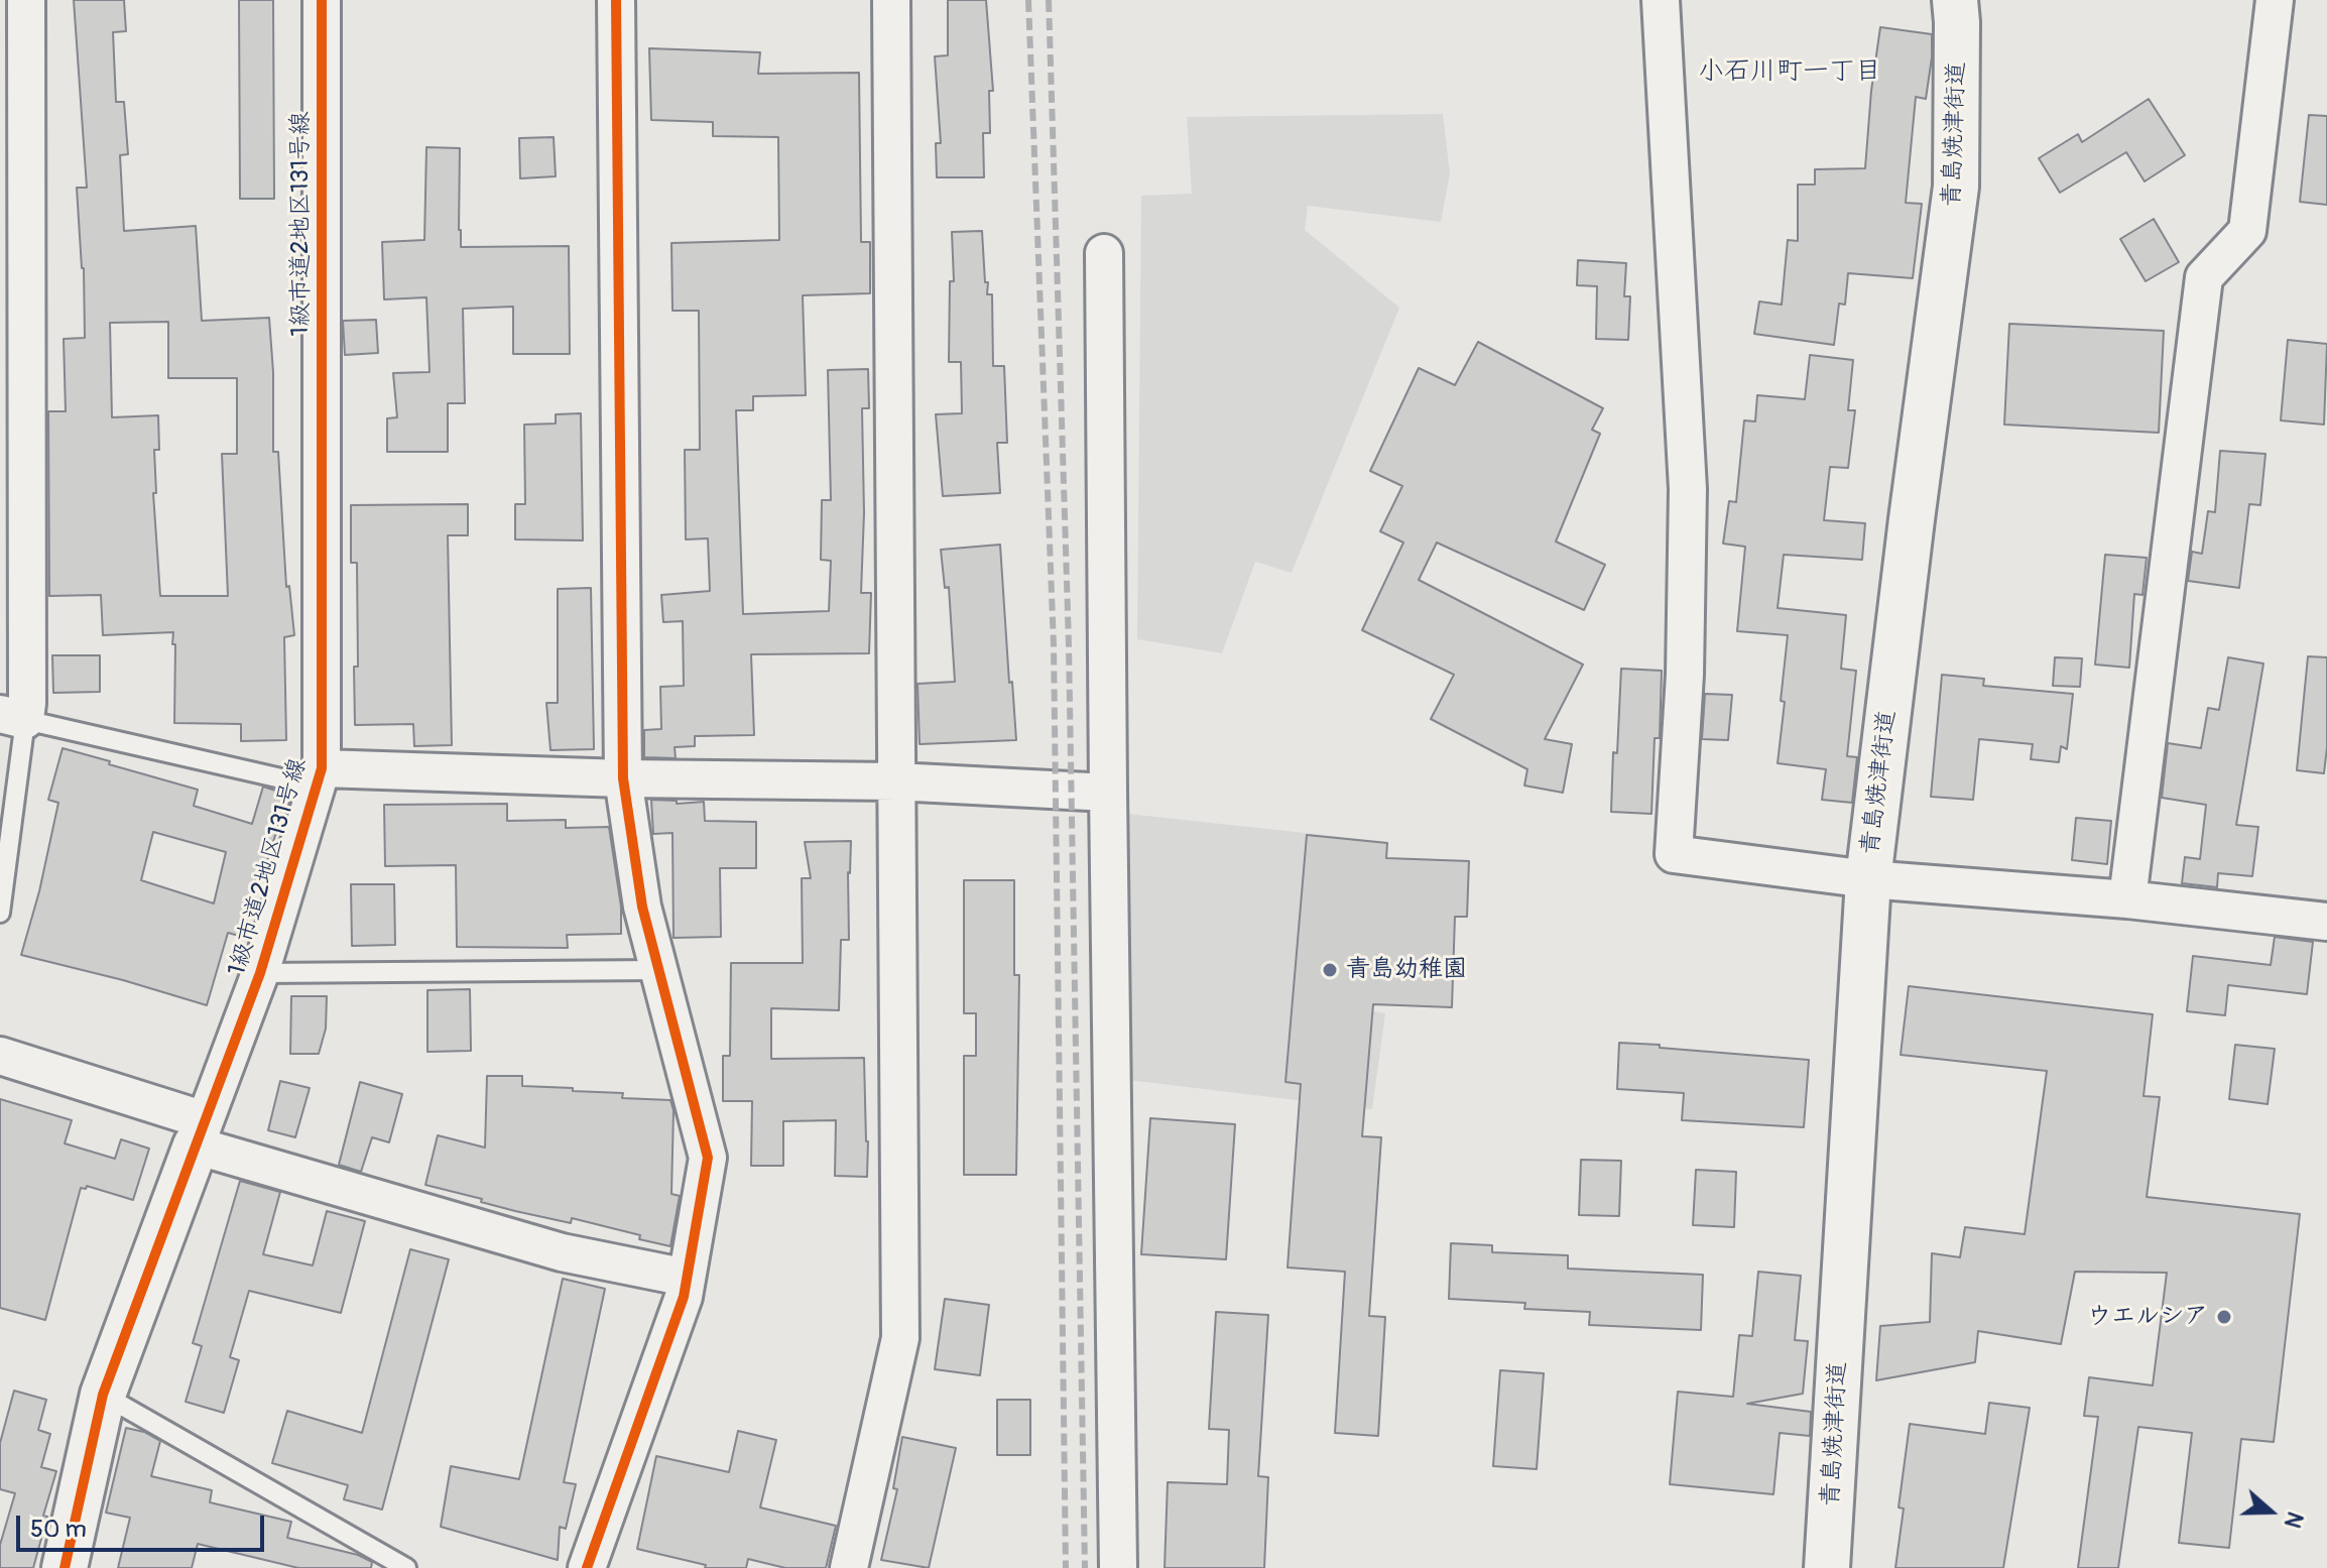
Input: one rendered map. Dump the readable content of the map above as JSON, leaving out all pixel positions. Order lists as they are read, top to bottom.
{
  "streets": {
    "main road": ["青島焼津街道", "1級市道2地区131号線"]
  },
  "districts": ["小石川町一丁目"],
  "places": ["青島幼稚園", "ウエルシア"],
  "scale_bar": "50 m",
  "north": "right"
}
